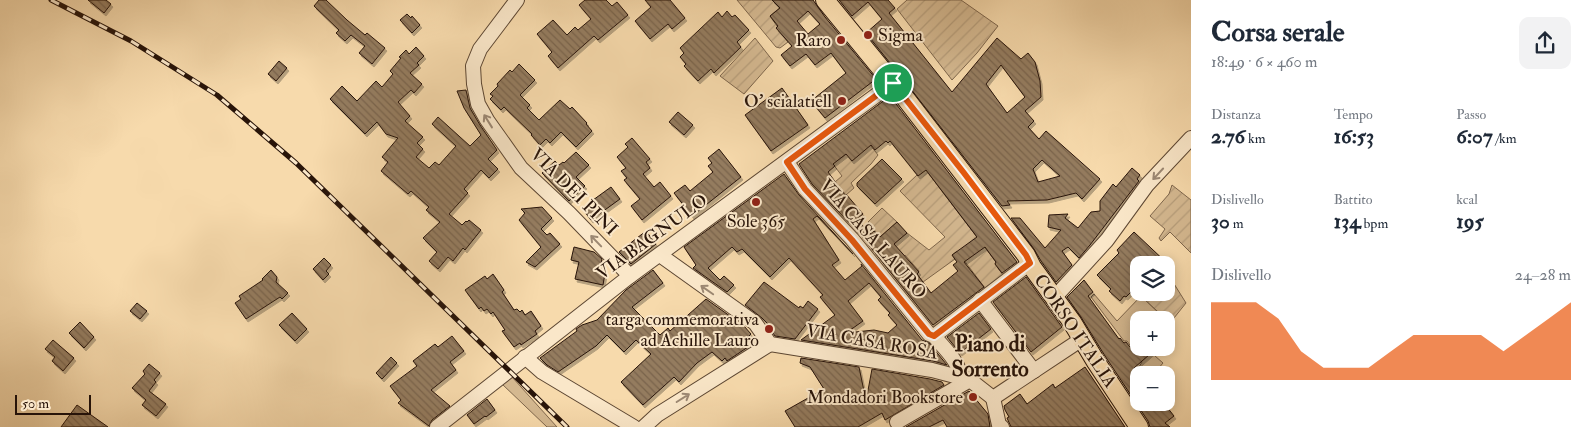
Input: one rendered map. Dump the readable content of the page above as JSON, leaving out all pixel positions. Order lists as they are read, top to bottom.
{
  "streets": {
    "main road": ["CORSO ITALIA"],
    "street": [
      "VIA DEI PINI",
      "VIA BAGNULO",
      "VIA CASA LAURO",
      "VIA CASA ROSA"
    ]
  },
  "crossings": [
    ["VIA DEI PINI", "VIA BAGNULO"],
    ["VIA BAGNULO", "VIA CASA LAURO"],
    ["VIA BAGNULO", "CORSO ITALIA"],
    ["VIA CASA LAURO", "VIA CASA ROSA"]
  ],
  "one_way": ["VIA DEI PINI"],
  "districts": ["Piano di Sorrento"],
  "places": [
    "Sigma",
    "Raro",
    "O' scialatiell",
    "Sole 365",
    "targa commemorativa ad Achille Lauro",
    "Mondadori Bookstore"
  ],
  "scale_bar": "50 m",
  "page": {
    "heading": ["Corsa serale", "18:49 · 6 × 460 m"],
    "stats": [
      ["Distanza", "2.76 km"],
      ["Tempo", "16:53"],
      ["Passo", "6:07 /km"],
      ["Dislivello", "30 m"],
      ["Battito", "134 bpm"],
      ["kcal", "195"]
    ],
    "chart": ["Dislivello", "24–28 m"],
    "map_buttons": ["+", "−"],
    "scale": "50 m"
  }
}
